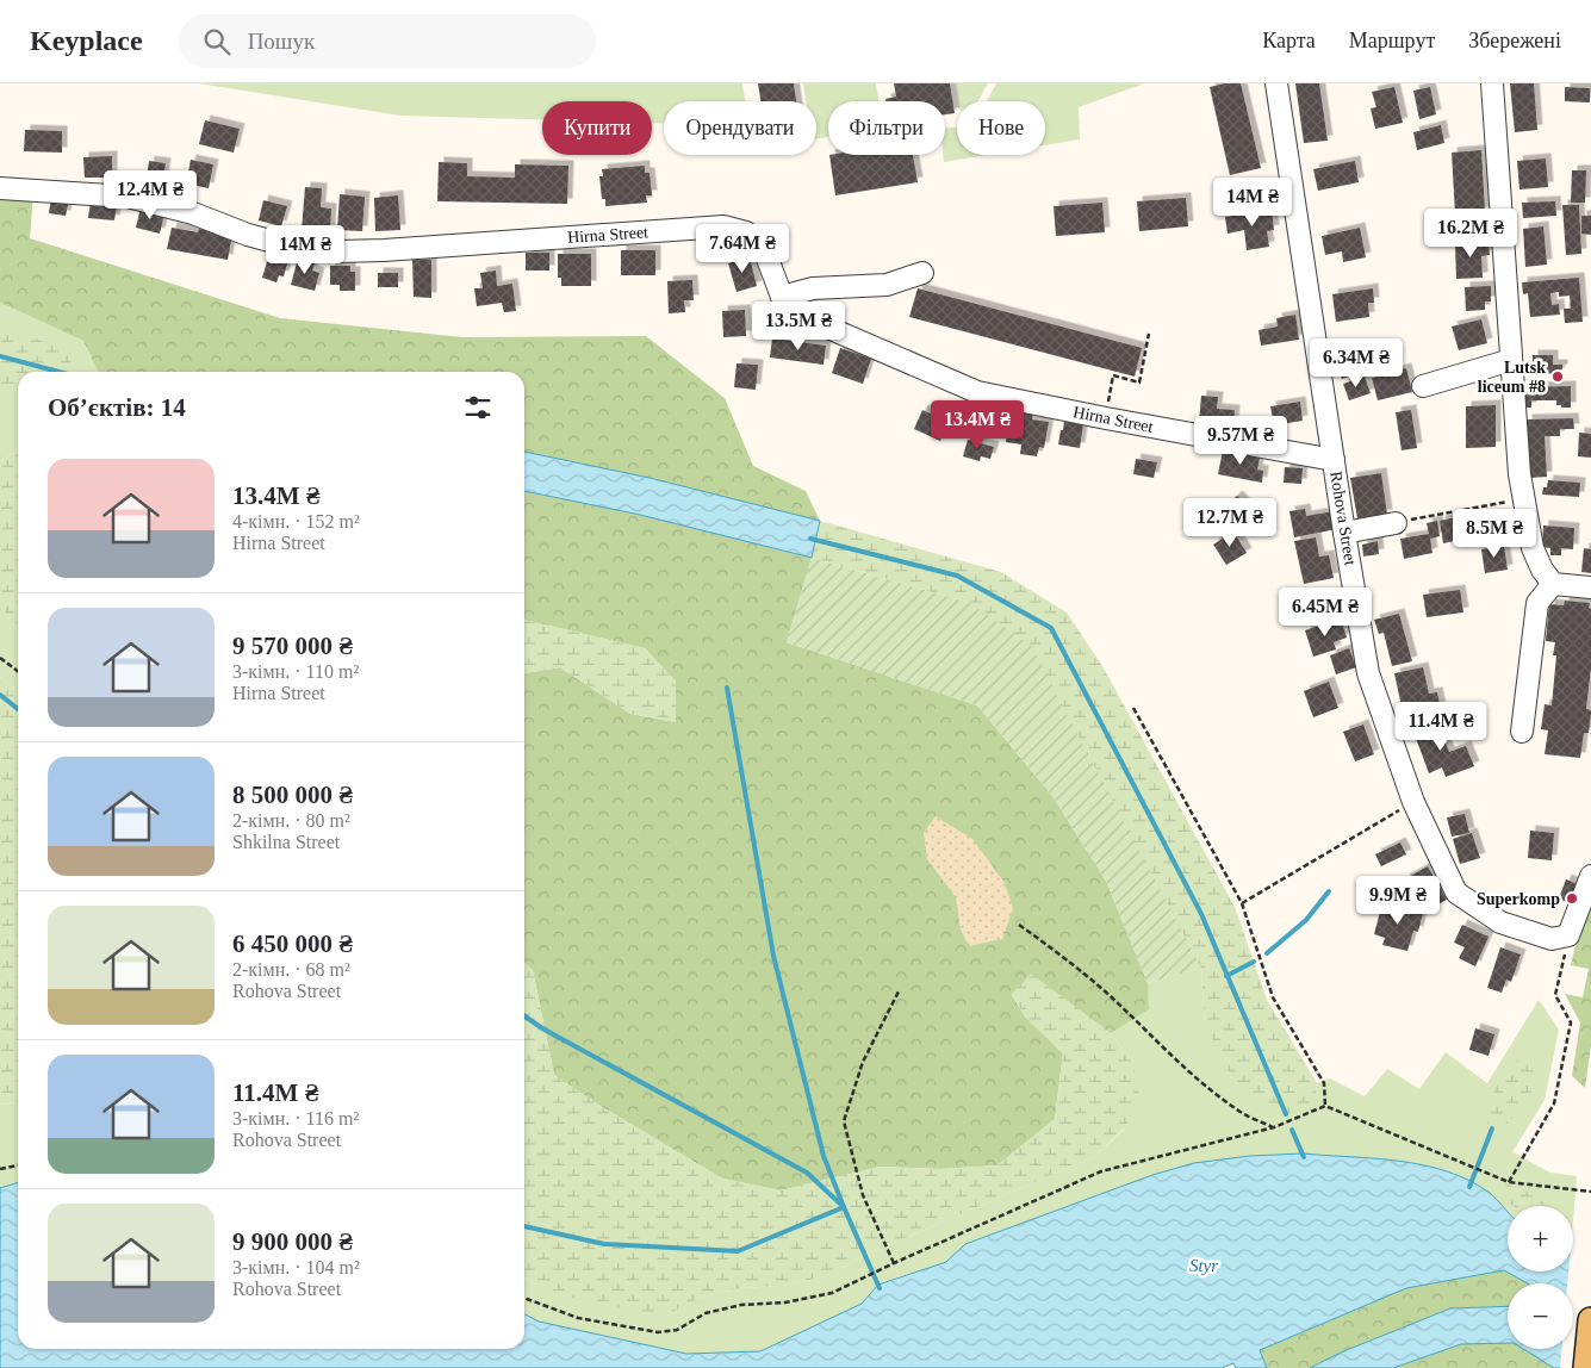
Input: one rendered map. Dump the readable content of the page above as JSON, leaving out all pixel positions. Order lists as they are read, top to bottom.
{
  "streets": {
    "street": ["Hirna Street", "Rohova Street"]
  },
  "crossings": [
    ["Hirna Street", "Rohova Street"]
  ],
  "water": ["Styr"],
  "places": ["Lutsk liceum #8", "Superkomp"],
  "page": {
    "header": "Keyplace",
    "search": "Пошук",
    "nav": ["Карта", "Маршрут", "Збережені"],
    "chip": [
      "Купити",
      "Орендувати",
      "Фільтри",
      "Нове"
    ],
    "price": [
      "12.4M ₴",
      "14M ₴",
      "16.2M ₴",
      "7.64M ₴",
      "14M ₴",
      "13.5M ₴",
      "6.34M ₴",
      "13.4M ₴",
      "9.57M ₴",
      "12.7M ₴",
      "8.5M ₴",
      "6.45M ₴",
      "11.4M ₴",
      "9.9M ₴"
    ],
    "heading": "Об’єктів: 14",
    "list": [
      {
        "name": "13.4M ₴",
        "note": "4-кімн. · 152 m² · Hirna Street"
      },
      {
        "name": "9 570 000 ₴",
        "note": "3-кімн. · 110 m² · Hirna Street"
      },
      {
        "name": "8 500 000 ₴",
        "note": "2-кімн. · 80 m² · Shkilna Street"
      },
      {
        "name": "6 450 000 ₴",
        "note": "2-кімн. · 68 m² · Rohova Street"
      },
      {
        "name": "11.4M ₴",
        "note": "3-кімн. · 116 m² · Rohova Street"
      },
      {
        "name": "9 900 000 ₴",
        "note": "3-кімн. · 104 m² · Rohova Street"
      }
    ],
    "map_buttons": ["+", "−"]
  }
}
